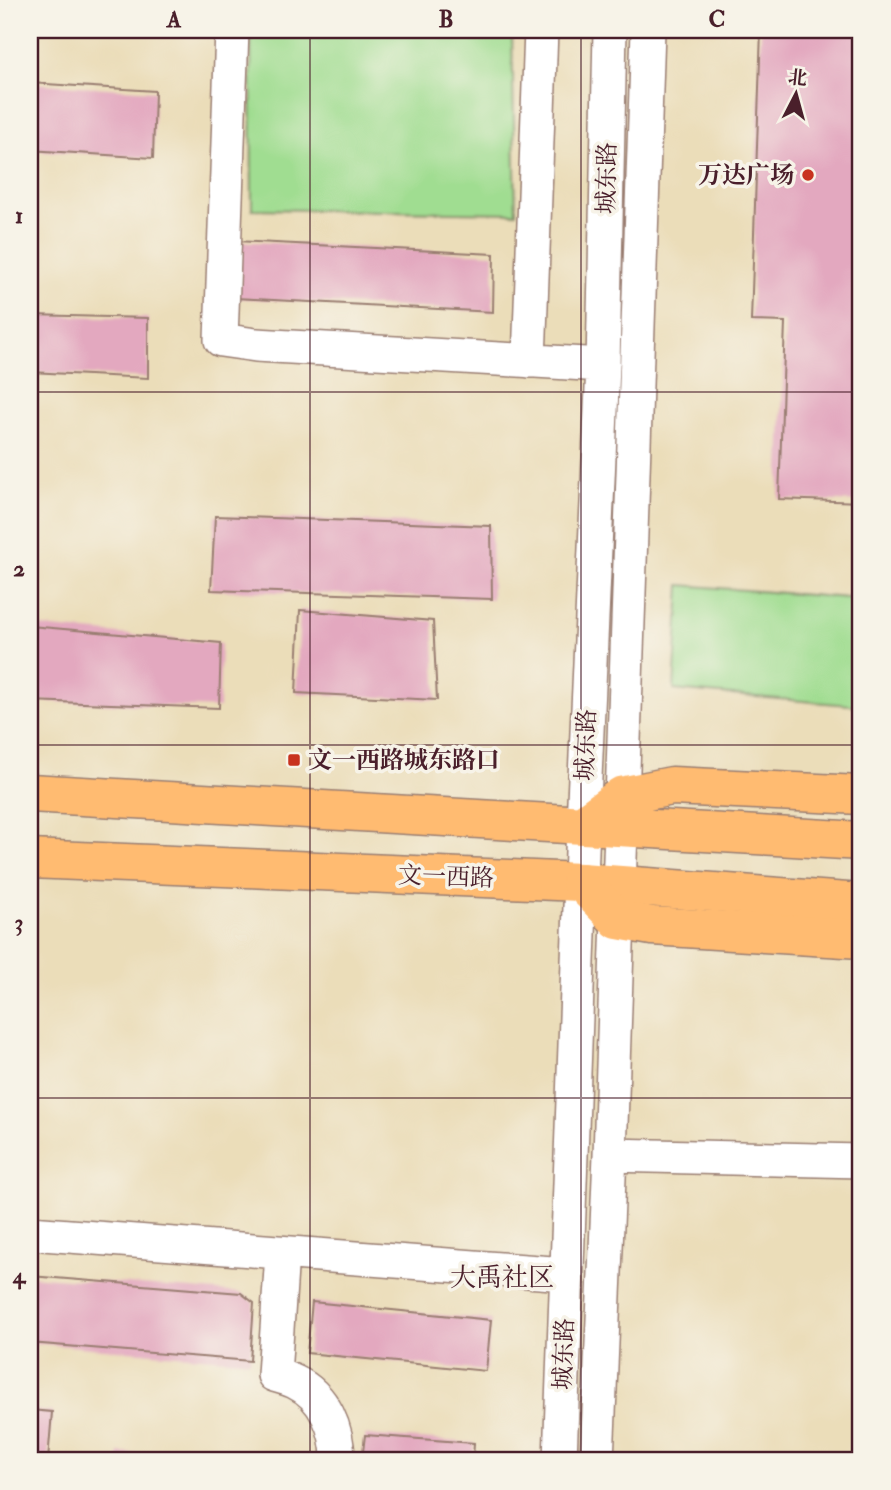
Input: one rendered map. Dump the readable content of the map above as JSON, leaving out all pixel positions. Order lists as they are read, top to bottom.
{
  "streets": {
    "main road": ["文一西路"],
    "street": ["城东路"]
  },
  "crossings": [
    ["城东路", "文一西路"]
  ],
  "districts": ["大禹社区"],
  "places": {
    "other": ["万达广场"],
    "transit": ["文一西路城东路口"]
  },
  "north": "top",
  "grid": {
    "columns": ["A", "B", "C"],
    "rows": [
      "1",
      "2",
      "3",
      "4"
    ]
  }
}
